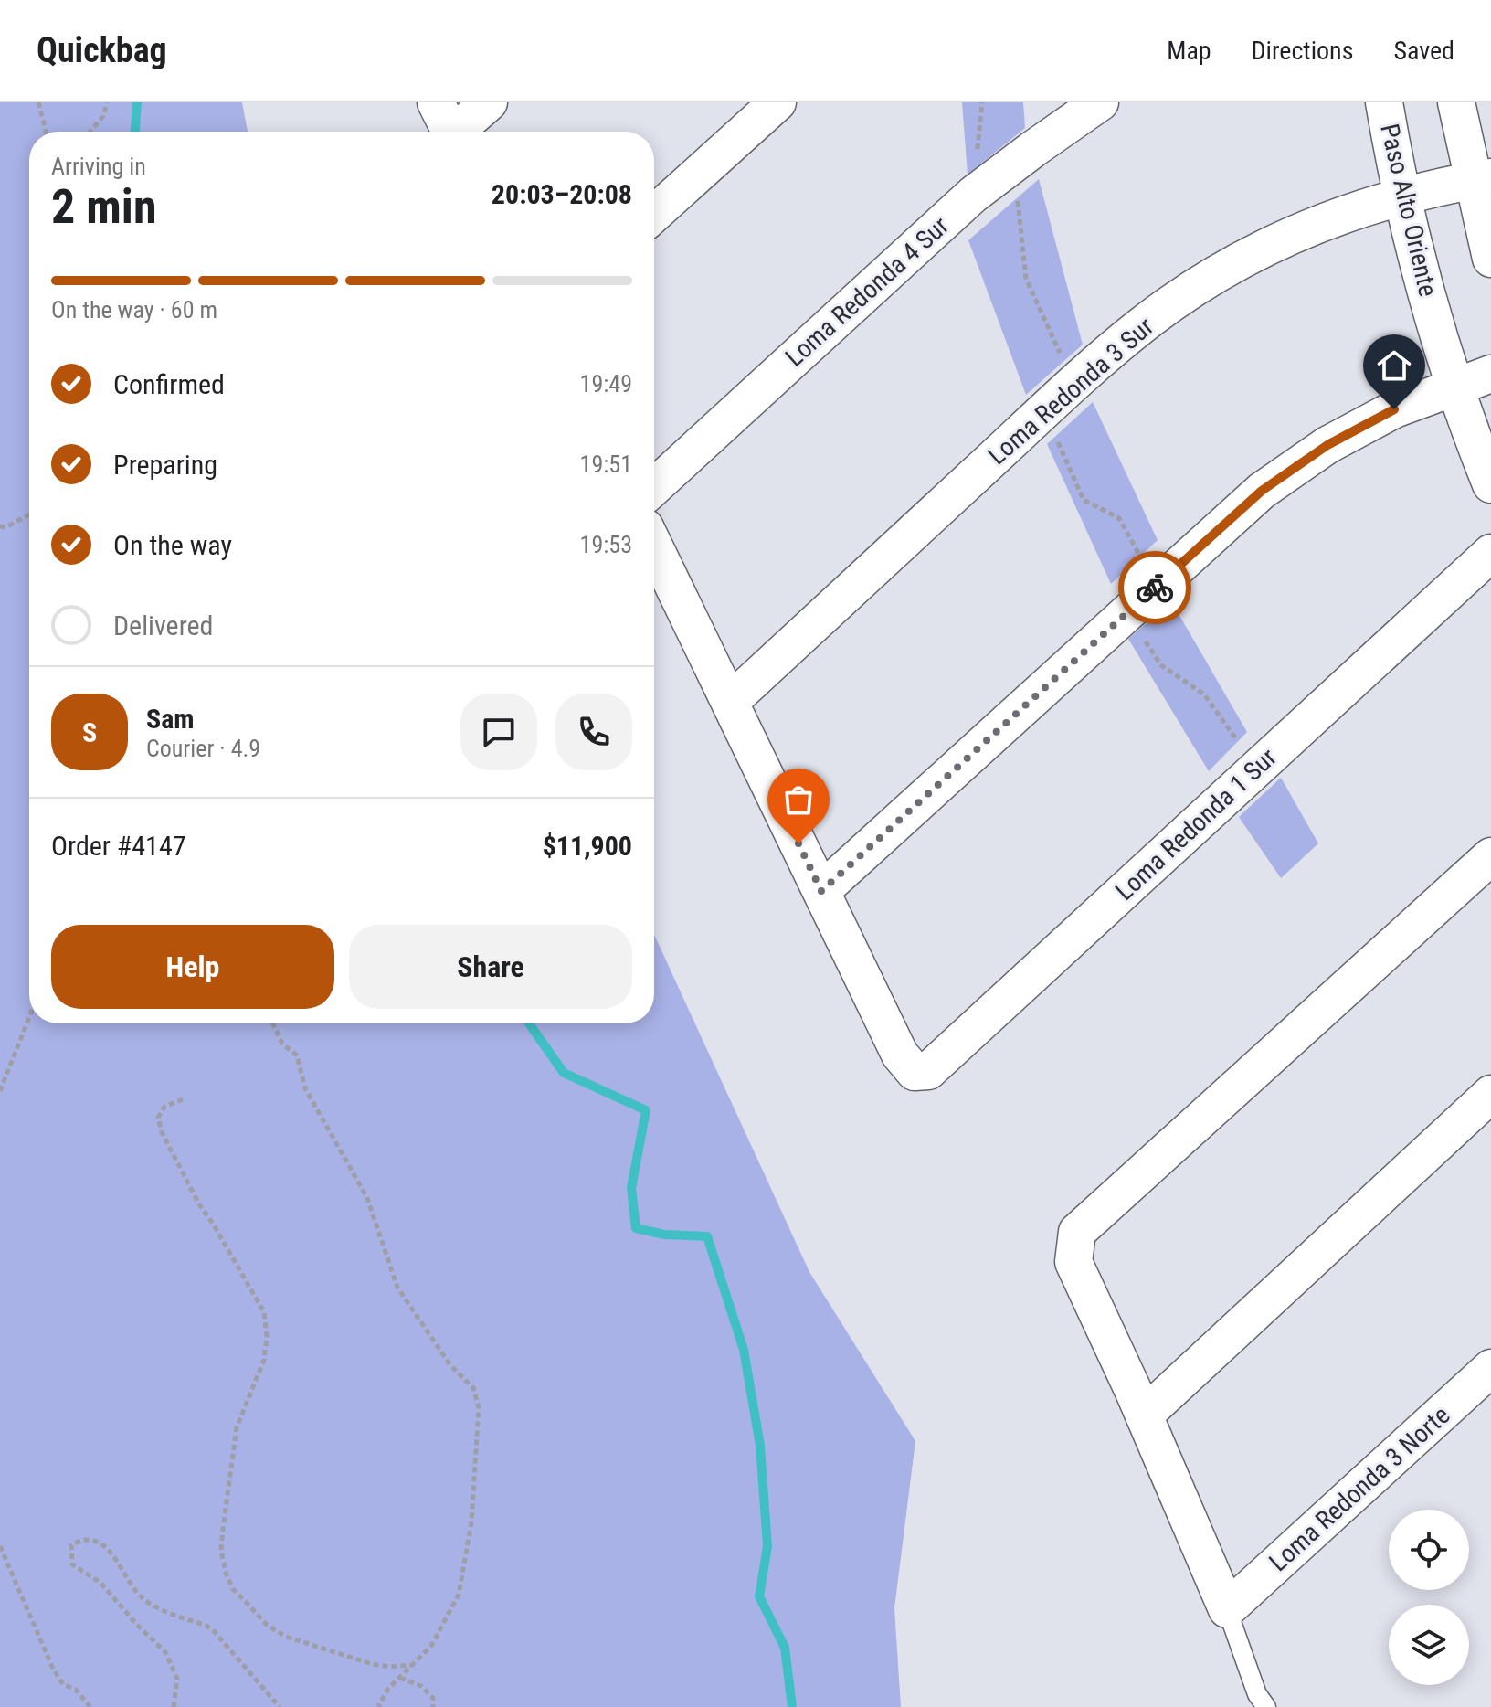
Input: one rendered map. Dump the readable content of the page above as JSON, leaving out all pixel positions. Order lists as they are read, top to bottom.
{
  "streets": {
    "street": [
      "Paso Alto Oriente",
      "Loma Redonda 4 Sur",
      "Loma Redonda 3 Sur",
      "Loma Redonda 1 Sur",
      "Loma Redonda 3 Norte"
    ]
  },
  "crossings": [
    ["Paso Alto Oriente", "Loma Redonda 3 Sur"]
  ],
  "page": {
    "header": "Quickbag",
    "nav": ["Map", "Directions", "Saved"],
    "heading": ["2 min", "Arriving in", "20:03–20:08"],
    "panel": [
      "Sam",
      "Courier · 4.9",
      "Order #4147",
      "$11,900"
    ],
    "bar": "On the way · 60 m",
    "list": [
      ["Confirmed", "19:49"],
      ["Preparing", "19:51"],
      ["On the way", "19:53"],
      "Delivered"
    ],
    "round": "S",
    "buttons": ["Help", "Share"]
  }
}
